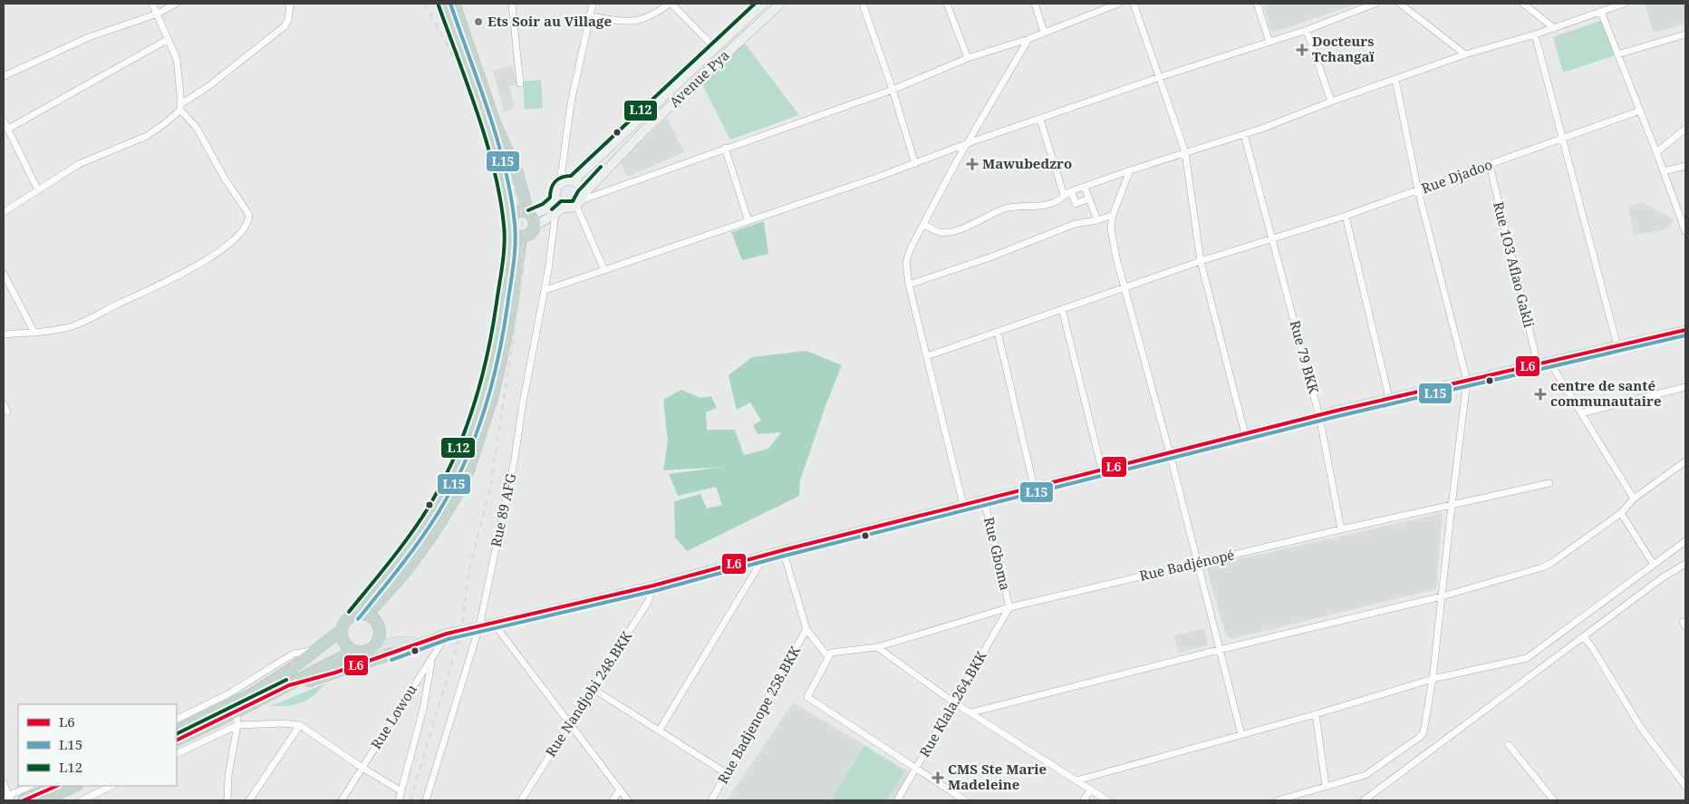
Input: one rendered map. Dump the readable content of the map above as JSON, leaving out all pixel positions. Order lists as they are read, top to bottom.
{
  "streets": {
    "main road": ["Avenue Pya"],
    "street": [
      "Rue Djadoo",
      "Rue 1O3 Aflao Gakli",
      "Rue 79 BKK",
      "Rue 89 AFG",
      "Rue Gboma",
      "Rue Badjénopé",
      "Rue Nandjobi 248.BKK",
      "Rue Klala.264.BKK",
      "Rue Badjenope 258.BKK",
      "Rue Lowou"
    ]
  },
  "crossings": [
    ["Rue Djadoo", "Rue 1O3 Aflao Gakli"],
    ["Rue Djadoo", "Rue 79 BKK"],
    ["Rue 79 BKK", "Rue Badjénopé"],
    ["Rue Gboma", "Rue Badjénopé"],
    ["Rue Gboma", "Rue Klala.264.BKK"],
    ["Rue Badjénopé", "Rue Klala.264.BKK"]
  ],
  "places": {
    "other": ["Ets Soir au Village"],
    "health": [
      "Docteurs Tchangaï",
      "Mawubedzro",
      "centre de santé communautaire",
      "CMS Ste Marie Madeleine"
    ]
  },
  "lines": ["transit line L15", "transit line L12", "transit line L6"],
  "legend": ["L6", "L15", "L12"]
}
